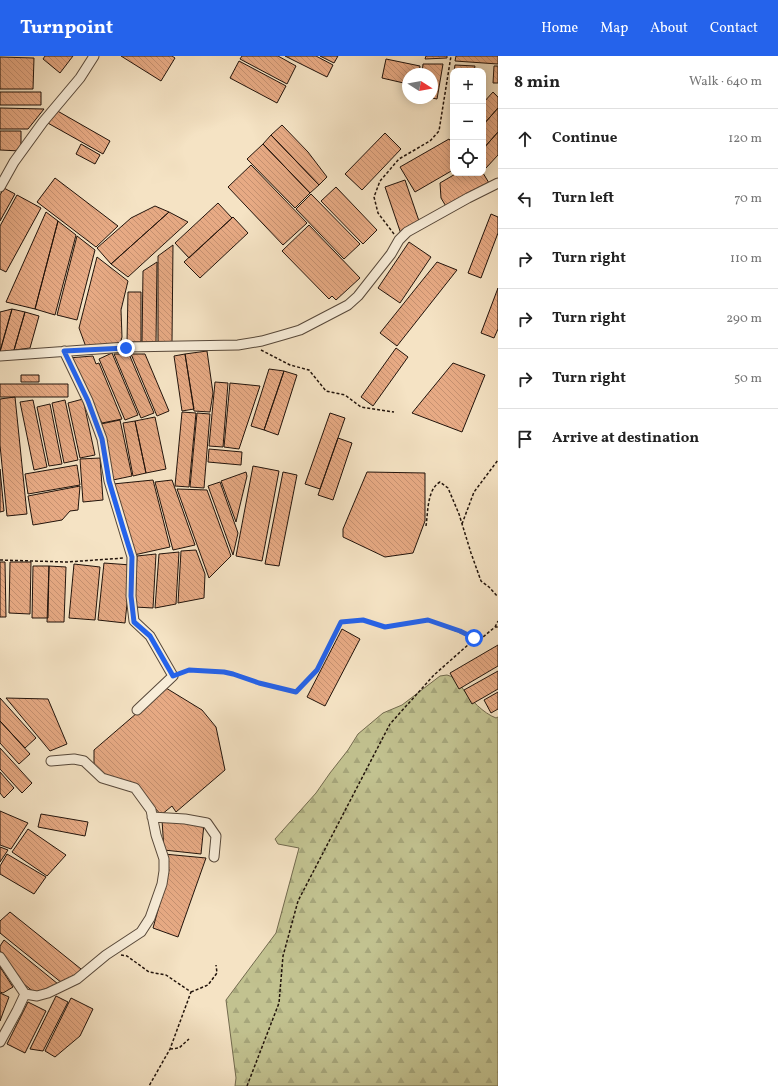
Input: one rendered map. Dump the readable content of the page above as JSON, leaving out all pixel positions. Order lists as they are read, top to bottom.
{
  "north": "right",
  "page": {
    "header": "Turnpoint",
    "nav": [
      "Home",
      "Map",
      "About",
      "Contact"
    ],
    "heading": ["8 min", "Walk · 640 m"],
    "map_buttons": ["+", "−"],
    "list": [
      ["Continue", "120 m"],
      ["Turn left", "70 m"],
      ["Turn right", "110 m"],
      ["Turn right", "290 m"],
      ["Turn right", "50 m"],
      "Arrive at destination"
    ]
  }
}
